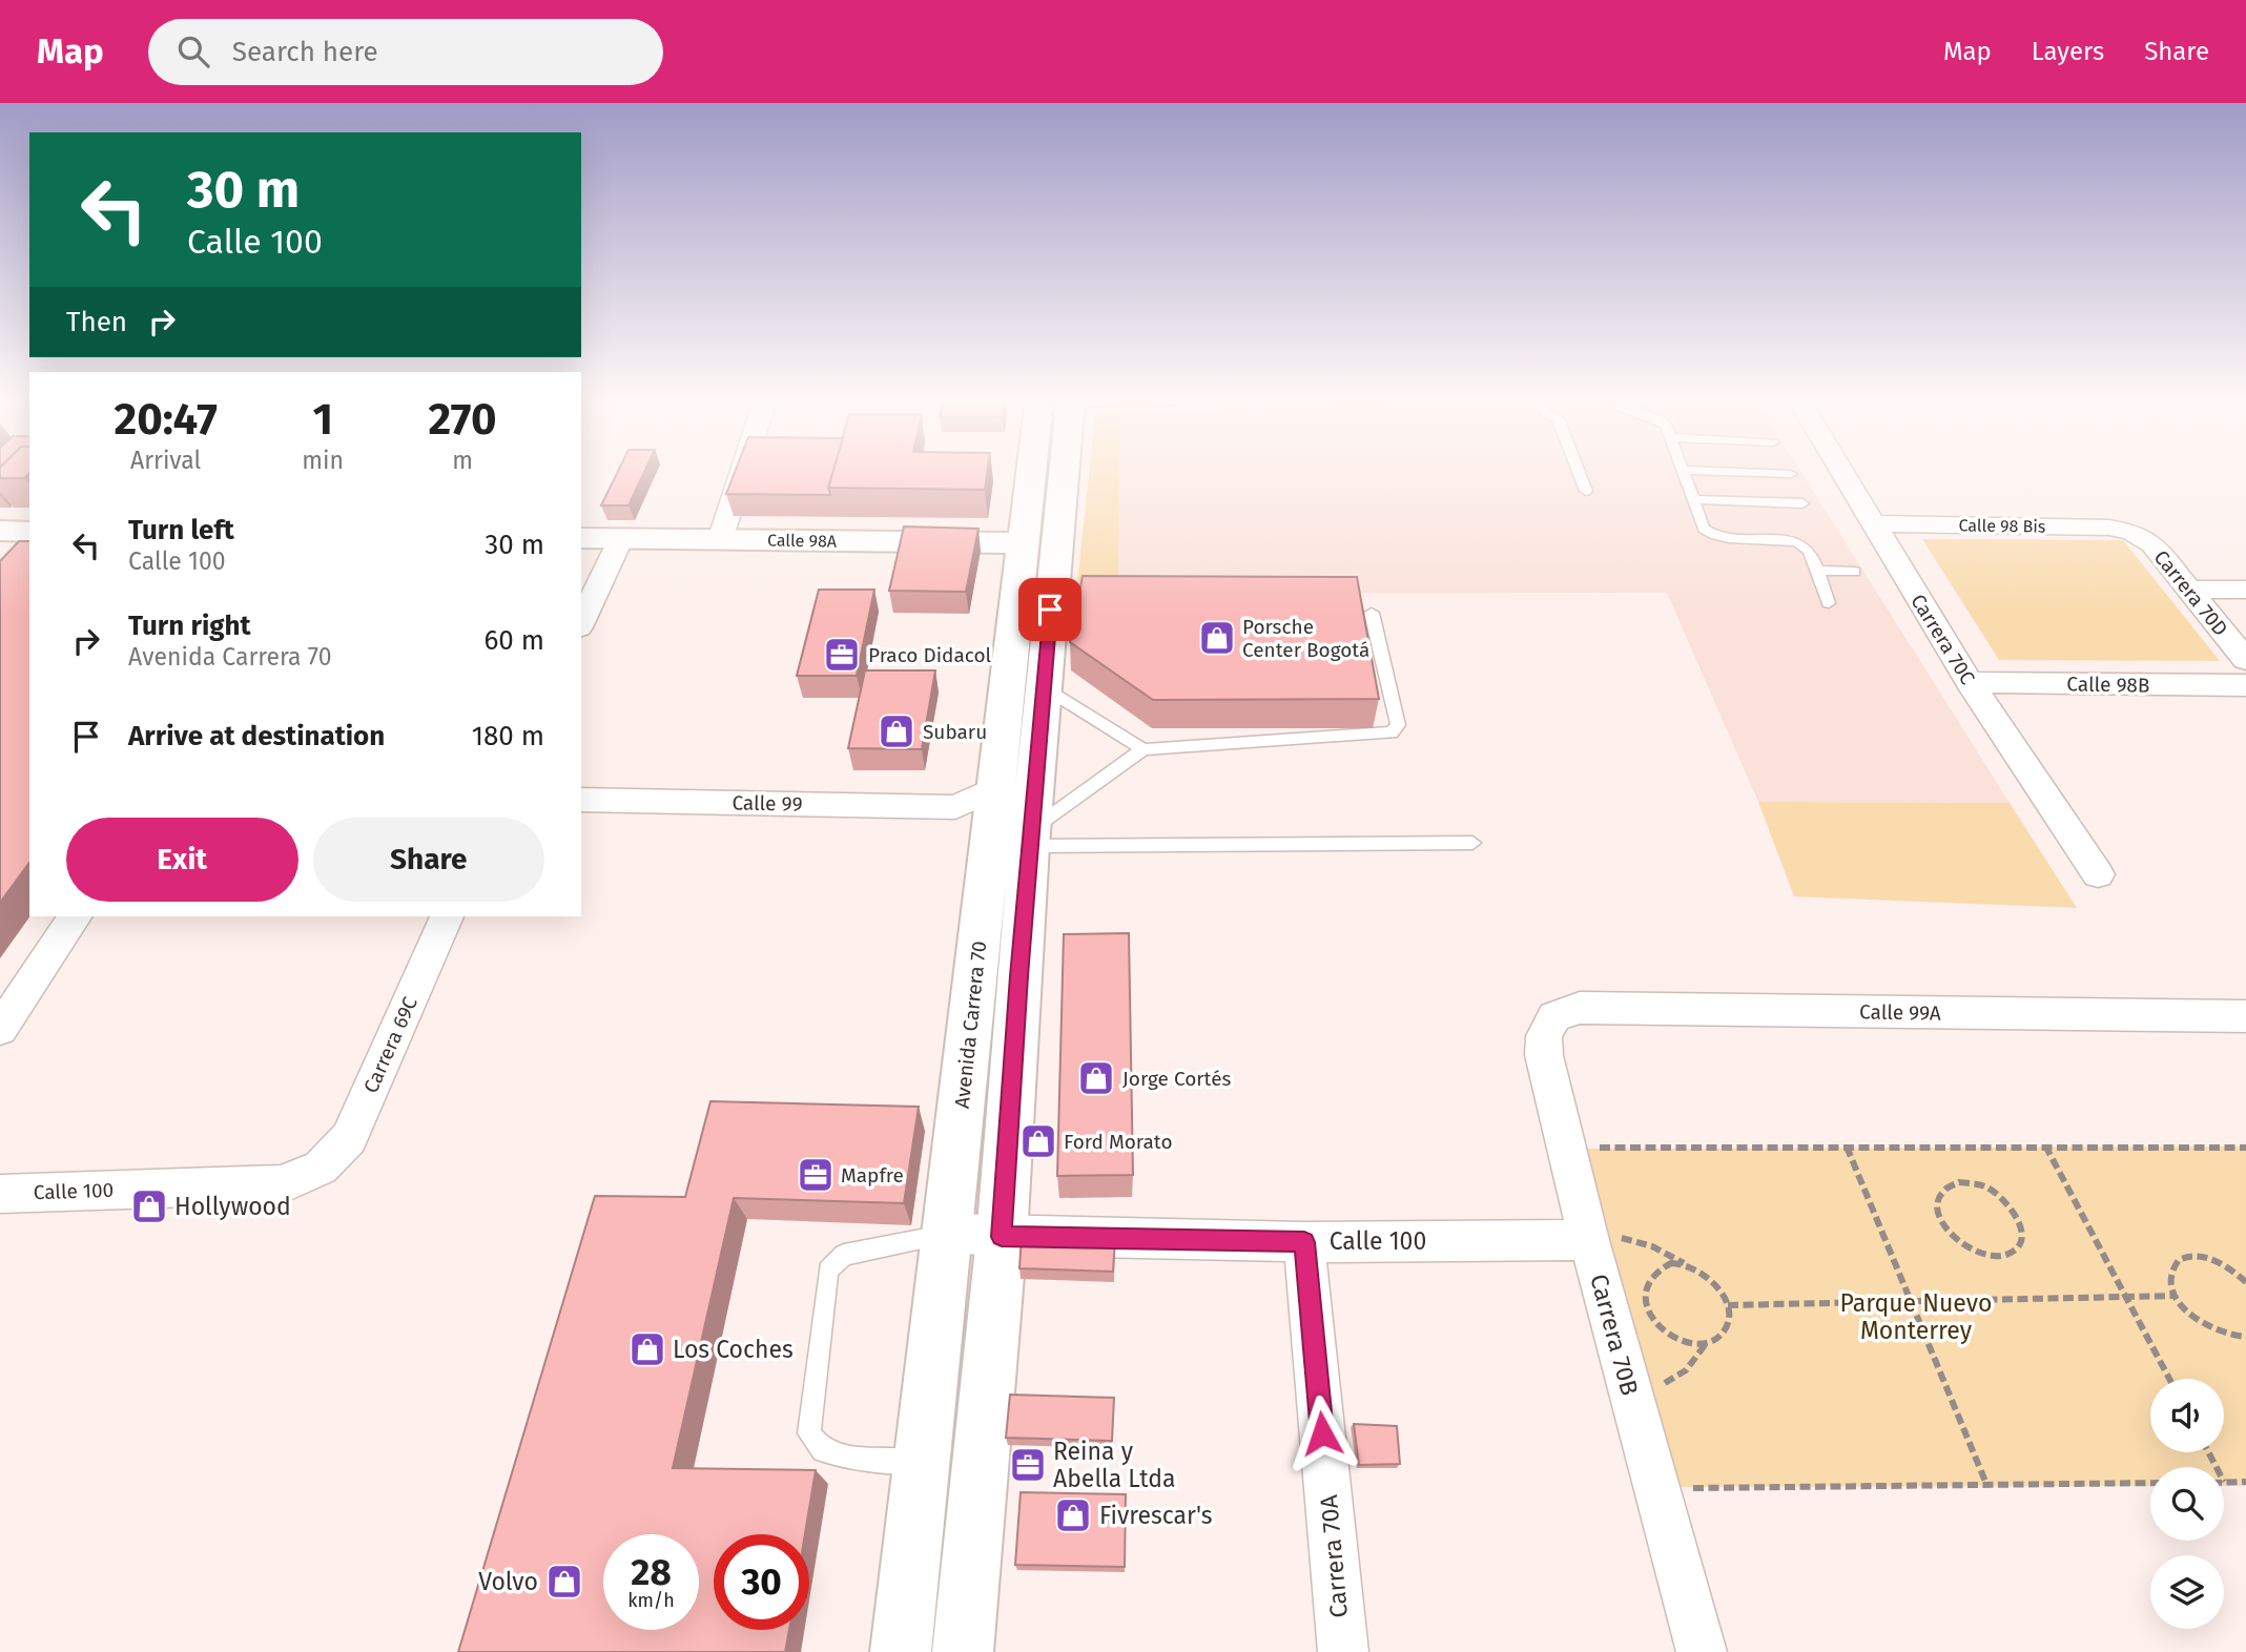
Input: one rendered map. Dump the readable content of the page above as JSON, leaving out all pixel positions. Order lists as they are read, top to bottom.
{
  "streets": {
    "street": [
      "Calle 98 Bis",
      "Calle 98A",
      "Carrera 70D",
      "Carrera 70C",
      "Calle 98B",
      "Calle 99",
      "Calle 99A",
      "Avenida Carrera 70",
      "Carrera 69C",
      "Calle 100",
      "Carrera 70B",
      "Carrera 70A"
    ]
  },
  "crossings": [
    ["Calle 98 Bis", "Carrera 70D"],
    ["Calle 98 Bis", "Carrera 70C"],
    ["Calle 98A", "Avenida Carrera 70"],
    ["Carrera 70C", "Calle 98B"],
    ["Calle 99", "Avenida Carrera 70"],
    ["Calle 99A", "Carrera 70B"],
    ["Avenida Carrera 70", "Calle 100"],
    ["Carrera 69C", "Calle 100"],
    ["Calle 100", "Carrera 70B"],
    ["Calle 100", "Carrera 70A"]
  ],
  "parks": ["Parque Nuevo Monterrey"],
  "places": {
    "shop": [
      "Porsche Center Bogotá",
      "Subaru",
      "Jorge Cortés",
      "Ford Morato",
      "Hollywood",
      "Los Coches",
      "Fivrescar's",
      "Volvo"
    ],
    "office": ["Praco Didacol", "Mapfre", "Reina y Abella Ltda"]
  },
  "page": {
    "header": "Map",
    "search": "Search here",
    "nav": ["Map", "Layers", "Share"],
    "turn": ["30 m", "Calle 100"],
    "then": "Then",
    "eta": [
      "20:47",
      "Arrival",
      "1",
      "min",
      "270",
      "m"
    ],
    "list": [
      {
        "name": "Turn left",
        "note": "Calle 100",
        "value": "30 m"
      },
      {
        "name": "Turn right",
        "note": "Avenida Carrera 70",
        "value": "60 m"
      },
      {
        "name": "Arrive at destination",
        "value": "180 m"
      }
    ],
    "buttons": ["Exit", "Share"],
    "speed": "28 km/h",
    "limit": "30"
  }
}
